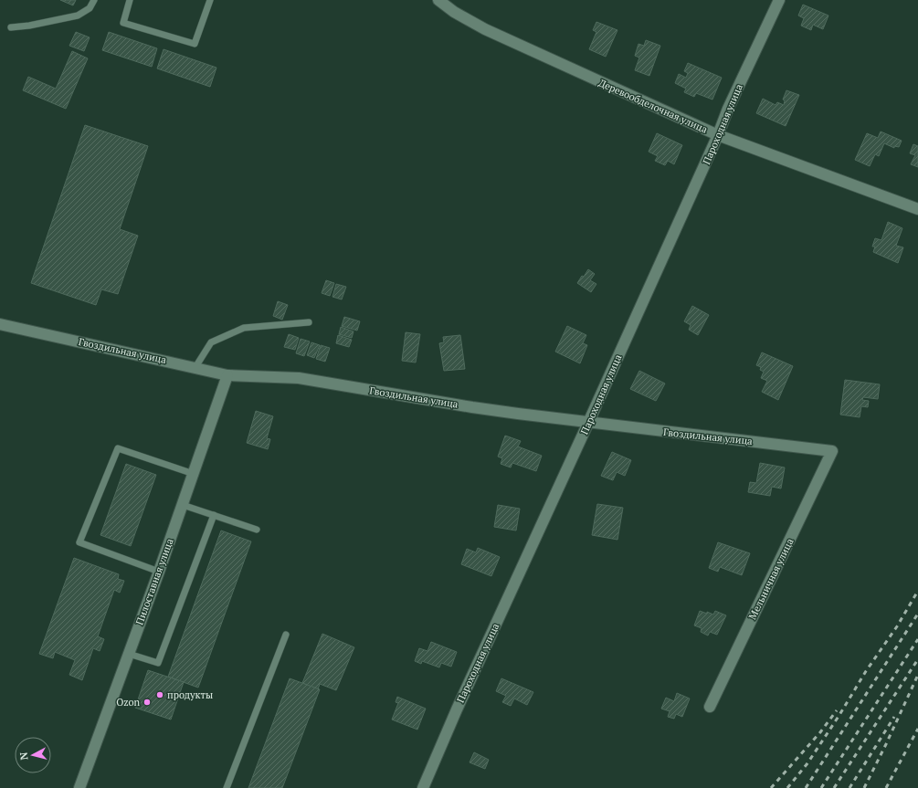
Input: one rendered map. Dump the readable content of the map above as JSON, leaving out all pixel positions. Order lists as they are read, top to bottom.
{
  "streets": {
    "street": [
      "Деревообделочная улица",
      "Пароходная улица",
      "Гвоздильная улица",
      "Мельничная улица",
      "Пилоставная улица"
    ]
  },
  "crossings": [
    ["Деревообделочная улица", "Пароходная улица"],
    ["Пароходная улица", "Гвоздильная улица"],
    ["Гвоздильная улица", "Мельничная улица"],
    ["Гвоздильная улица", "Пилоставная улица"]
  ],
  "places": ["продукты", "Ozon"],
  "north": "left"
}
